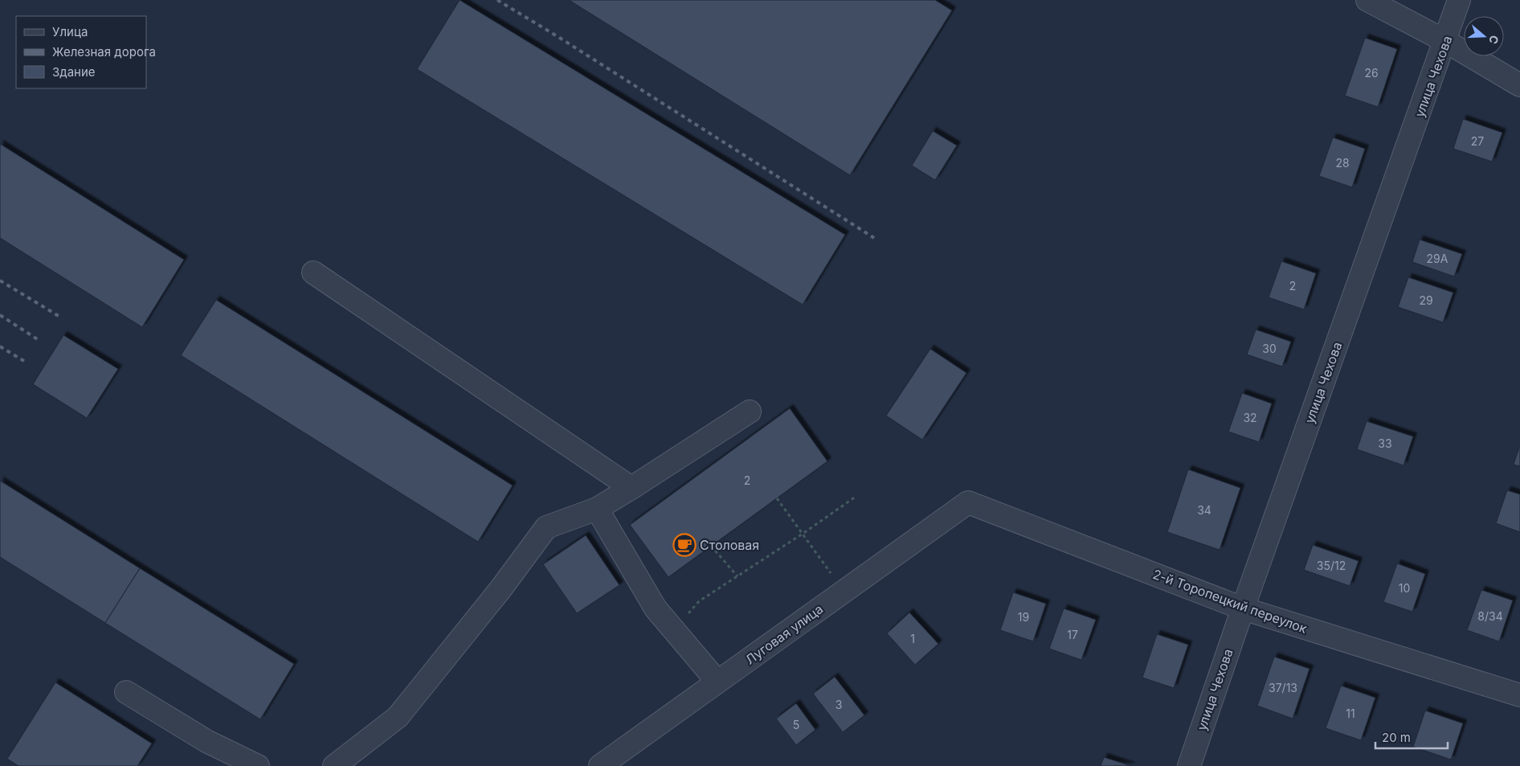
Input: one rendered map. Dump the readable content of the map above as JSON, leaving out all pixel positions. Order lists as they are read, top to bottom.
{
  "streets": {
    "street": ["улица Чехова", "2-й Торопецкий переулок", "Луговая улица"]
  },
  "crossings": [
    ["улица Чехова", "2-й Торопецкий переулок"],
    ["2-й Торопецкий переулок", "Луговая улица"]
  ],
  "places": {
    "cafe": ["Столовая"]
  },
  "house_numbers": [
    "26",
    "27",
    "28",
    "29А",
    "2",
    "29",
    "30",
    "32",
    "33",
    "2",
    "34",
    "35/12",
    "10",
    "8/34",
    "19",
    "17",
    "1",
    "37/13",
    "3",
    "11",
    "5"
  ],
  "legend": ["Улица", "Железная дорога", "Здание"],
  "scale_bar": "20 m",
  "north": "right"
}
